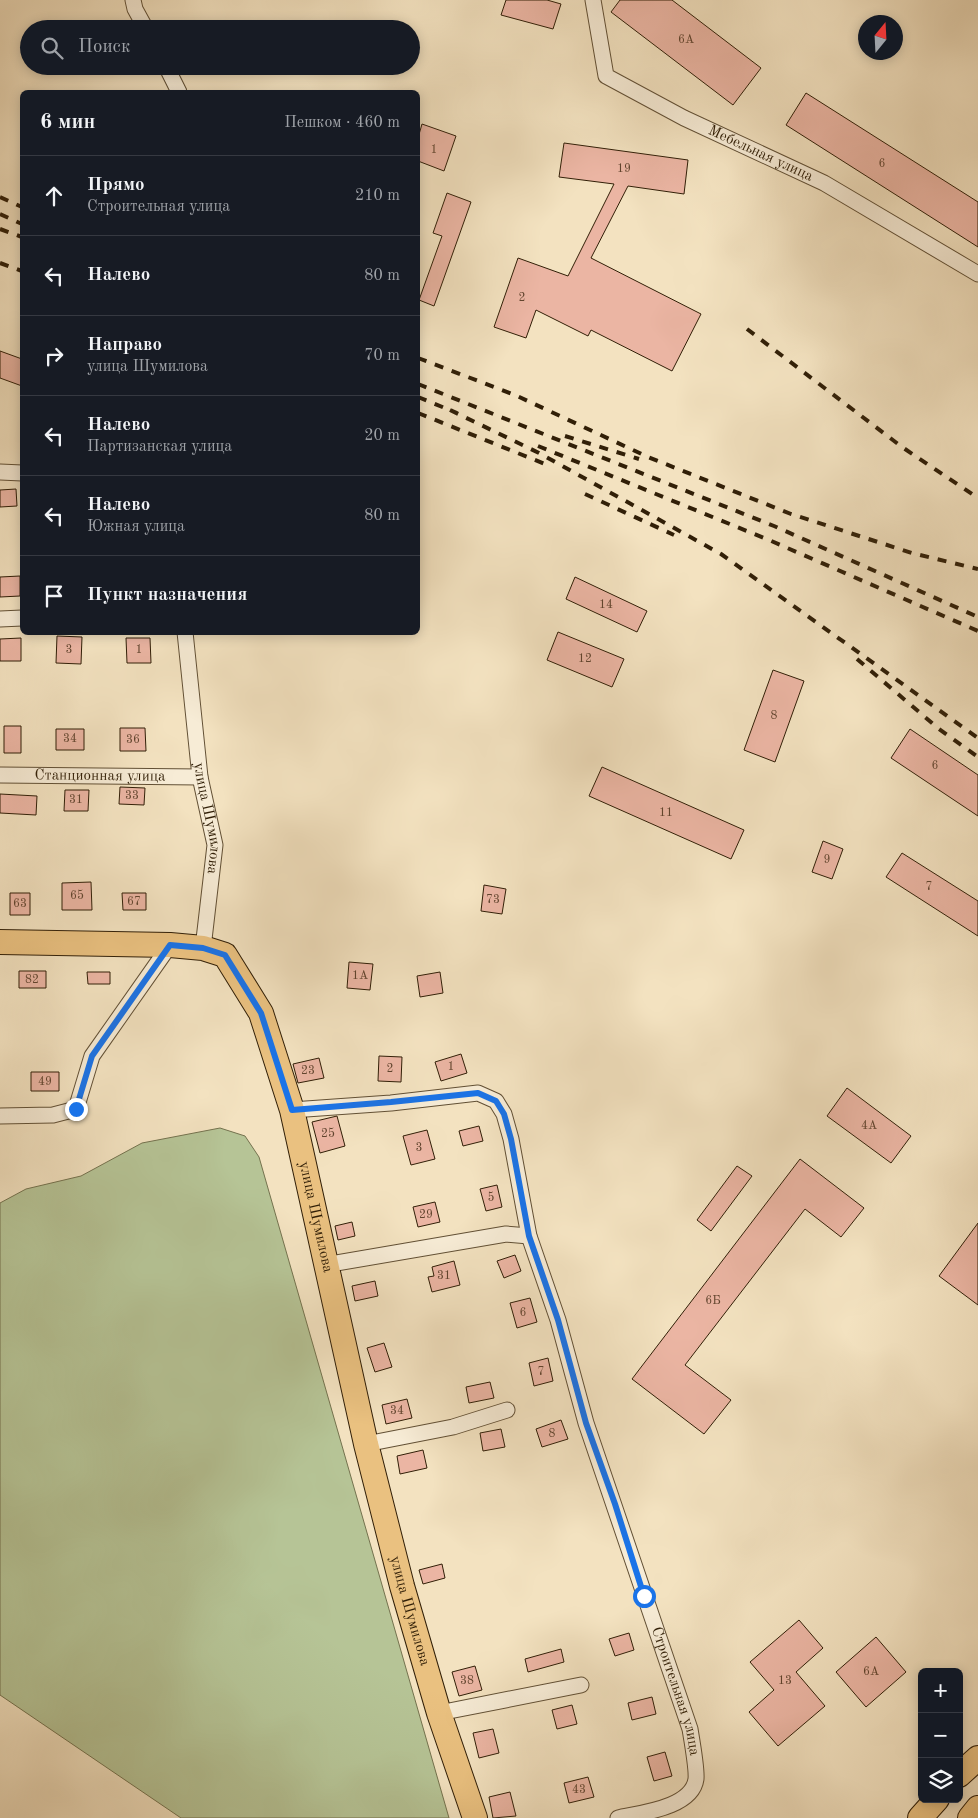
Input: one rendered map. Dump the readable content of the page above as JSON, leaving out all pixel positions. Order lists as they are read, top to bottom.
{
  "streets": {
    "main road": ["улица Шумилова"],
    "street": ["Мебельная улица", "Станционная улица", "Строительная улица"]
  },
  "crossings": [
    ["Станционная улица", "улица Шумилова"],
    ["улица Шумилова", "Строительная улица"]
  ],
  "house_numbers": [
    "6А",
    "1",
    "6",
    "19",
    "2",
    "14",
    "3",
    "1",
    "12",
    "8",
    "34",
    "36",
    "6",
    "33",
    "31",
    "11",
    "9",
    "7",
    "65",
    "73",
    "67",
    "63",
    "1А",
    "82",
    "1",
    "2",
    "23",
    "49",
    "4А",
    "25",
    "3",
    "5",
    "29",
    "31",
    "6Б",
    "6",
    "7",
    "34",
    "8",
    "6А",
    "38",
    "13",
    "43"
  ],
  "north": "top",
  "page": {
    "search": "Поиск",
    "heading": ["6 мин", "Пешком · 460 m"],
    "list": [
      ["Прямо", "Строительная улица", "210 m"],
      ["Налево", "80 m"],
      ["Направо", "улица Шумилова", "70 m"],
      ["Налево", "Партизанская улица", "20 m"],
      ["Налево", "Южная улица", "80 m"],
      "Пункт назначения"
    ],
    "map_buttons": ["+", "−"]
  }
}
